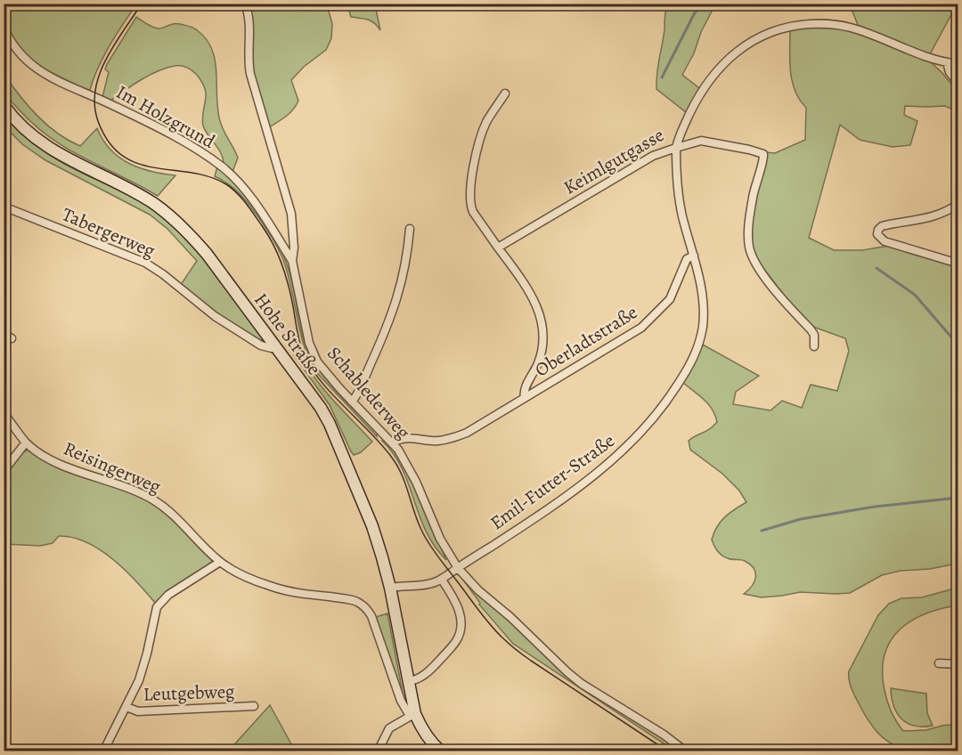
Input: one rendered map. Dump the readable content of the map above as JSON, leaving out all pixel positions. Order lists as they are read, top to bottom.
{
  "streets": {
    "main road": ["Hohe Straße"],
    "street": [
      "Im Holzgrund",
      "Keimlgutgasse",
      "Tabergerweg",
      "Oberladtstraße",
      "Schablederweg",
      "Reisingerweg",
      "Emil-Futter-Straße",
      "Leutgebweg"
    ]
  },
  "crossings": [
    ["Im Holzgrund", "Schablederweg"],
    ["Keimlgutgasse", "Oberladtstraße"],
    ["Keimlgutgasse", "Emil-Futter-Straße"],
    ["Tabergerweg", "Hohe Straße"],
    ["Hohe Straße", "Reisingerweg"],
    ["Hohe Straße", "Emil-Futter-Straße"],
    ["Oberladtstraße", "Schablederweg"],
    ["Oberladtstraße", "Emil-Futter-Straße"],
    ["Schablederweg", "Emil-Futter-Straße"]
  ]
}
